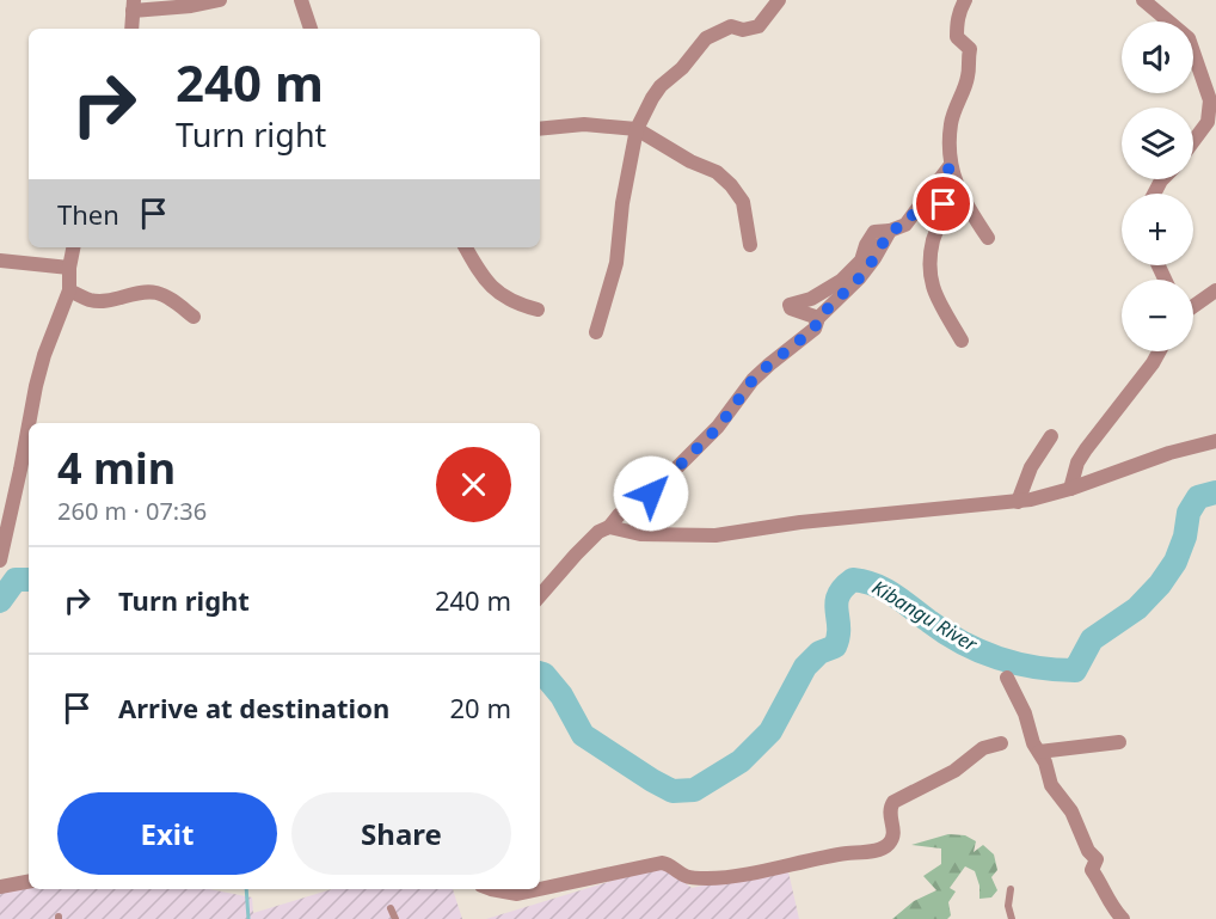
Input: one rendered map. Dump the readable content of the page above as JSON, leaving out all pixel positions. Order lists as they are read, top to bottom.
{
  "water": ["Kibangu River"],
  "page": {
    "map_buttons": ["+", "−"],
    "turn": ["240 m", "Turn right"],
    "then": "Then",
    "heading": ["4 min", "260 m · 07:36"],
    "list": [
      {
        "name": "Turn right",
        "value": "240 m"
      },
      {
        "name": "Arrive at destination",
        "value": "20 m"
      }
    ],
    "buttons": ["Exit", "Share"]
  }
}
